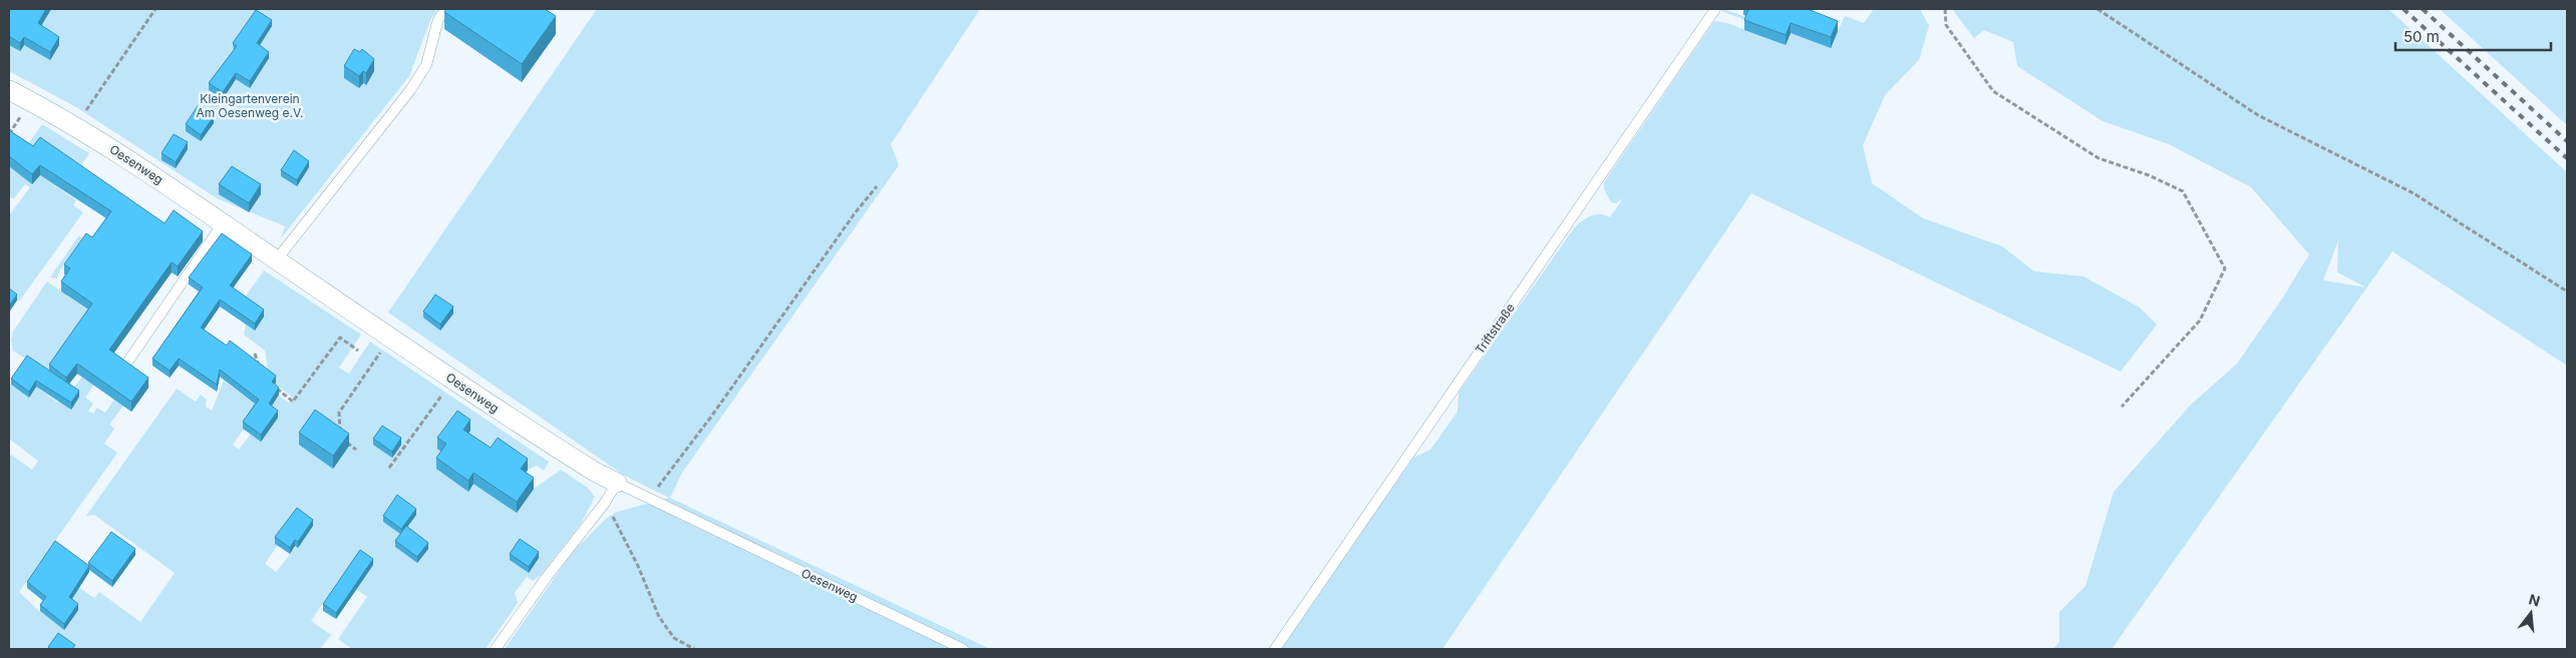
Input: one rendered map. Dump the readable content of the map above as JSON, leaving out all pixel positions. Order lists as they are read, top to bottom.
{
  "streets": {
    "street": ["Oesenweg"],
    "lane": ["Triftstraße"]
  },
  "parks": ["Kleingartenverein Am Oesenweg e.V."],
  "scale_bar": "50 m",
  "north": "top"
}
